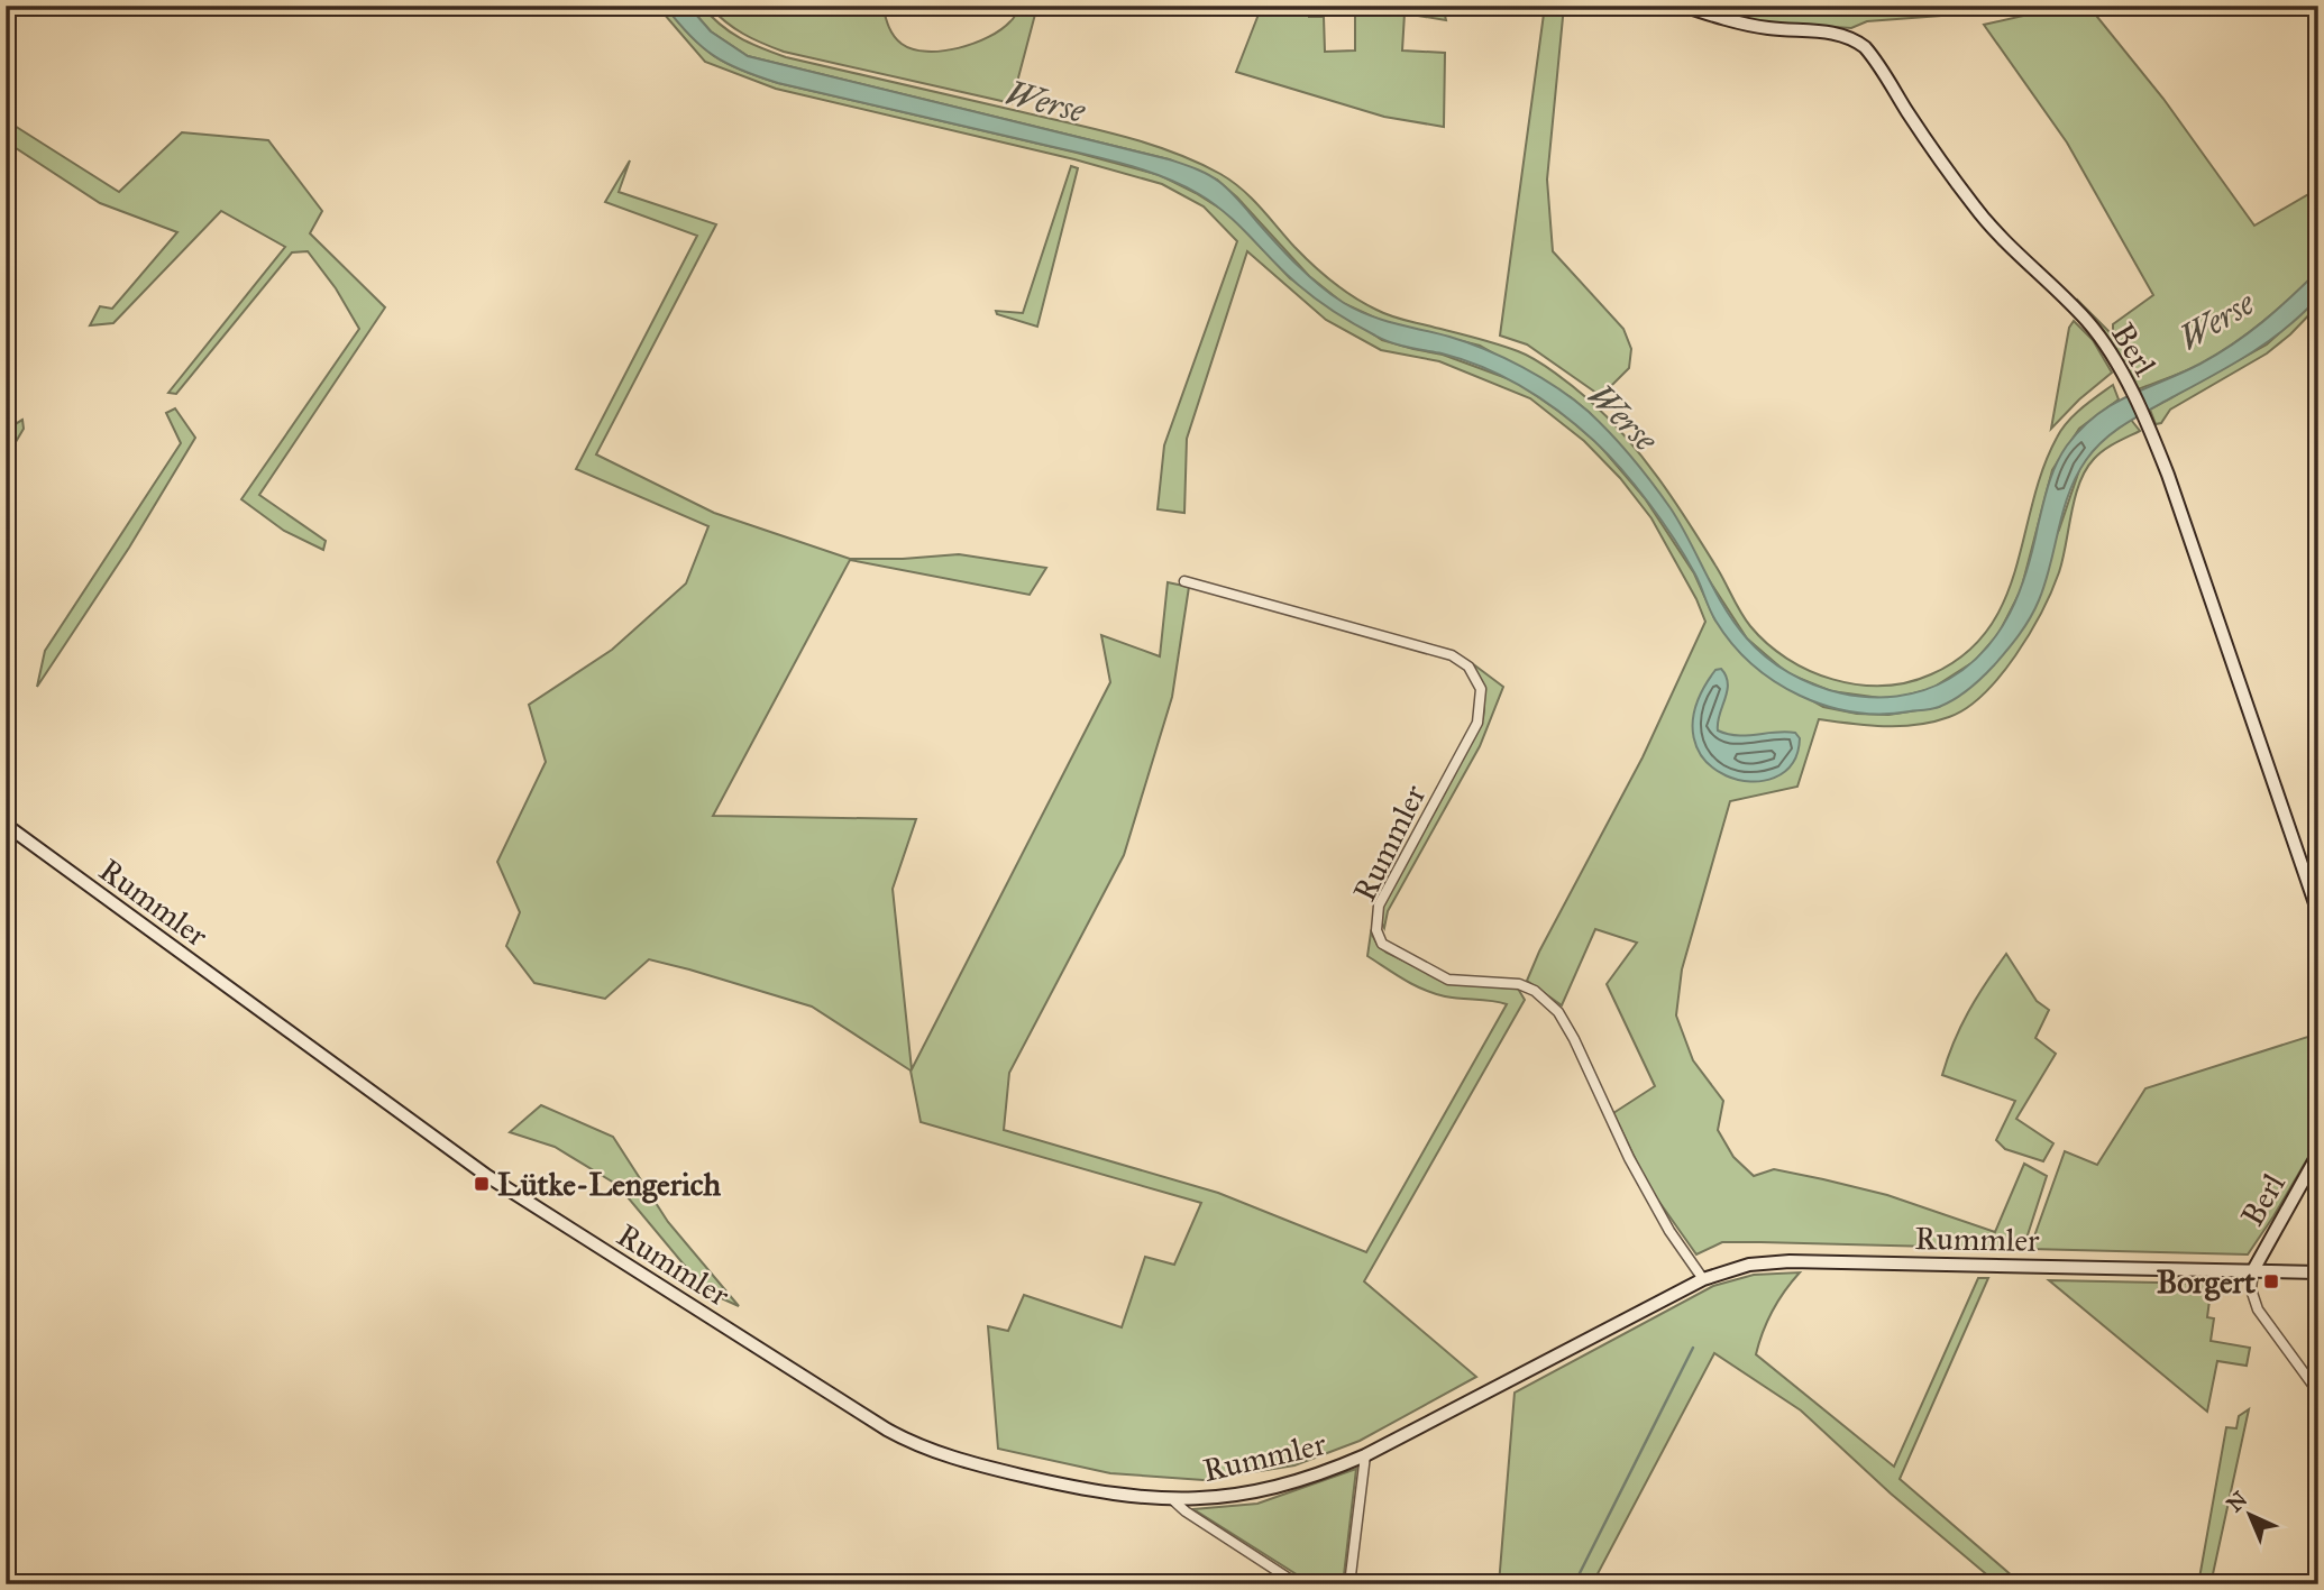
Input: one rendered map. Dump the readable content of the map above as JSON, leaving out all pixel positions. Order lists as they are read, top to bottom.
{
  "streets": {
    "main road": ["Berl", "Rummler"]
  },
  "crossings": [
    ["Berl", "Rummler"]
  ],
  "water": ["Werse"],
  "places": {
    "transit": ["Lütke-Lengerich", "Borgert"]
  },
  "north": "top left"
}
